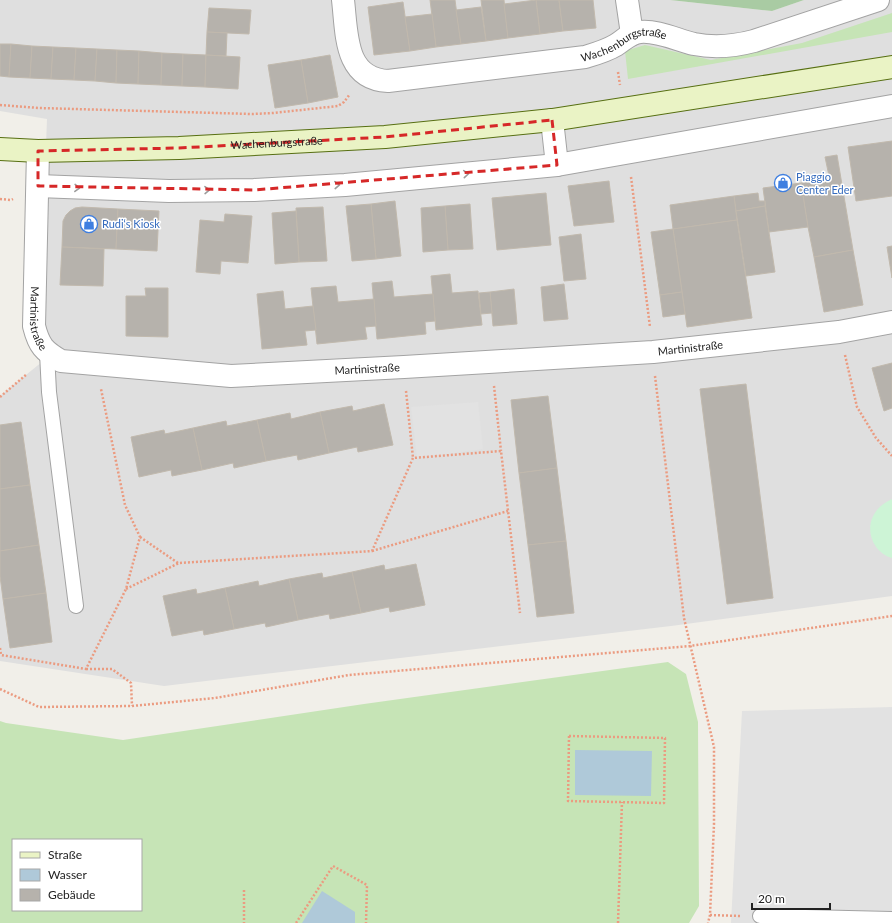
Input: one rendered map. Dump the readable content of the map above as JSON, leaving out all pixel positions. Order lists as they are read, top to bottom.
{
  "streets": {
    "main road": ["Wachenburgstraße"],
    "street": ["Martinistraße"]
  },
  "crossings": [
    ["Wachenburgstraße", "Martinistraße"]
  ],
  "places": {
    "shop": ["Piaggio Center Eder", "Rudi‘s Kiosk"]
  },
  "legend": ["Straße", "Wasser", "Gebäude"],
  "scale_bar": "20 m"
}
